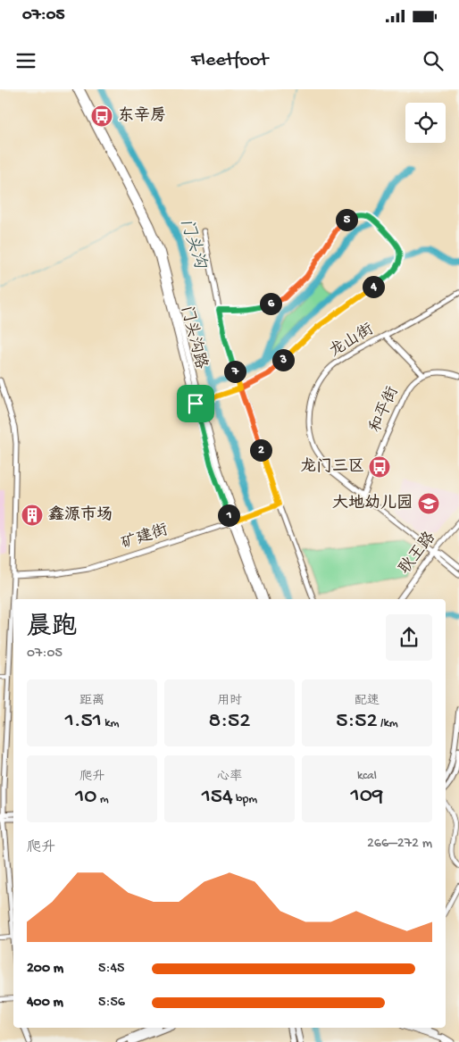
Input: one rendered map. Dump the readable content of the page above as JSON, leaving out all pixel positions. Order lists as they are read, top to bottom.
{
  "streets": {
    "main road": ["门头沟路"],
    "street": [
      "龙山街",
      "和平街",
      "矿建街",
      "耿王路"
    ]
  },
  "crossings": [
    ["门头沟路", "矿建街"],
    ["龙山街", "和平街"],
    ["龙山街", "耿王路"]
  ],
  "water": ["门头沟"],
  "places": {
    "bus stop": ["东辛房", "龙门三区"],
    "school or university": ["大地幼儿园"],
    "building": ["鑫源市场"]
  },
  "page": {
    "status": "07:05",
    "header": "Fleetfoot",
    "pins": [
      "5",
      "4",
      "6",
      "3",
      "7",
      "2",
      "1"
    ],
    "heading": ["晨跑", "07:05"],
    "stats": [
      ["距离", "1.51 km"],
      ["用时", "8:52"],
      ["配速", "5:52 /km"],
      ["爬升", "10 m"],
      ["心率", "154 bpm"],
      ["kcal", "109"]
    ],
    "chart": ["爬升", "266–272 m"],
    "list": [
      {
        "name": "200 m",
        "note": "5:45"
      },
      {
        "name": "400 m",
        "note": "5:56"
      }
    ]
  }
}
